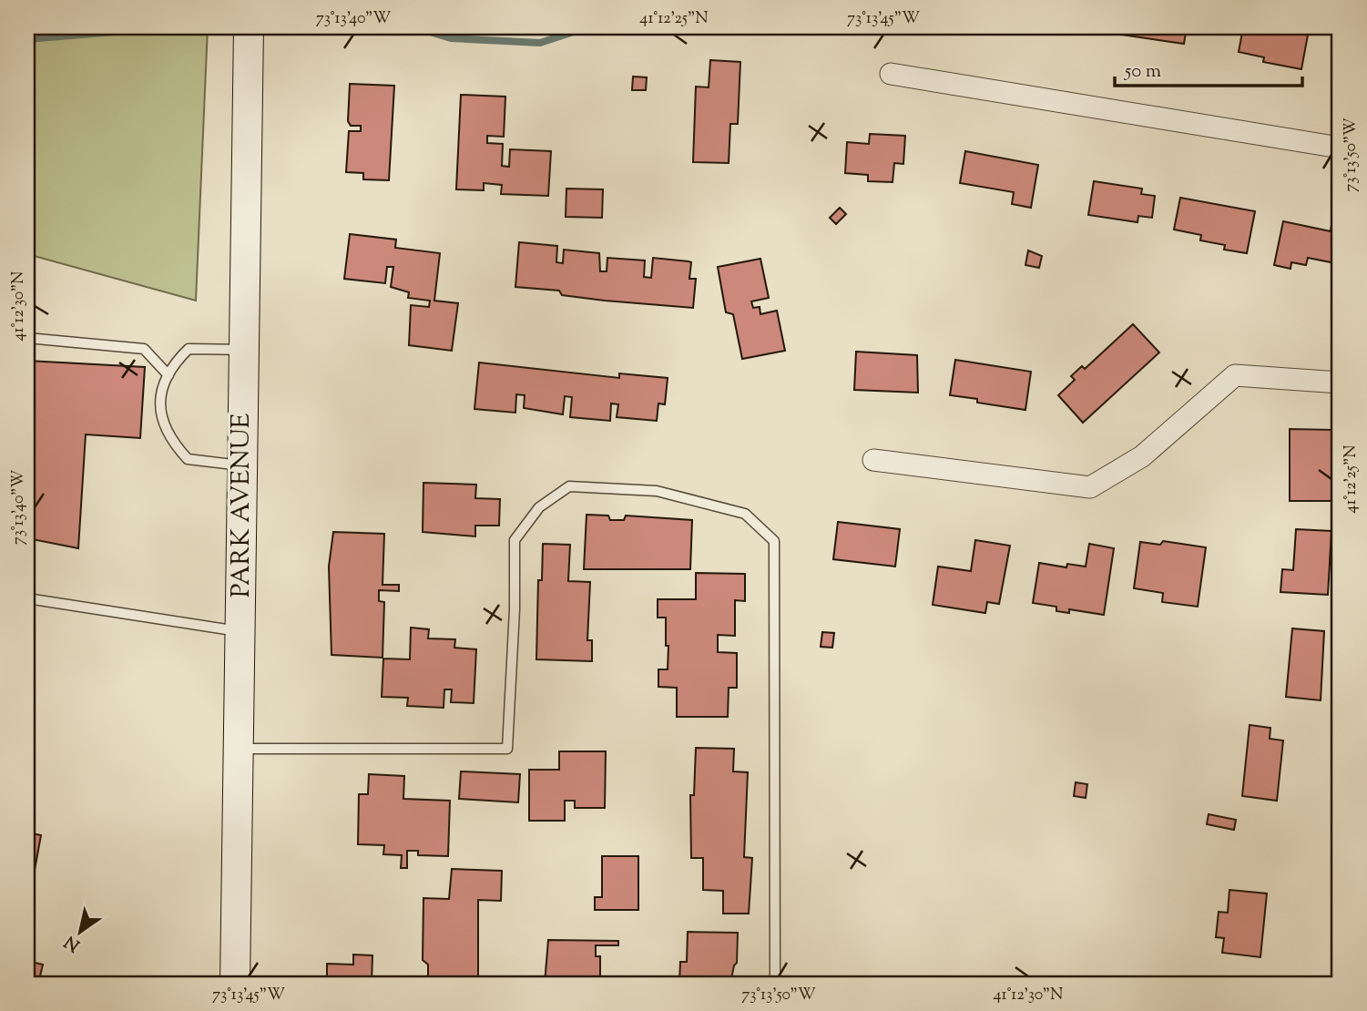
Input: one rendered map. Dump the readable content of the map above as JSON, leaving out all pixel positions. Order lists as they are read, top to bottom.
{
  "streets": {
    "main road": ["PARK AVENUE"]
  },
  "scale_bar": "50 m",
  "north": "bottom left",
  "coordinates": [
    "73°13'40\"W",
    "41°12'25\"N",
    "73°13'45\"W",
    "73°13'50\"W",
    "41°12'30\"N"
  ]
}
